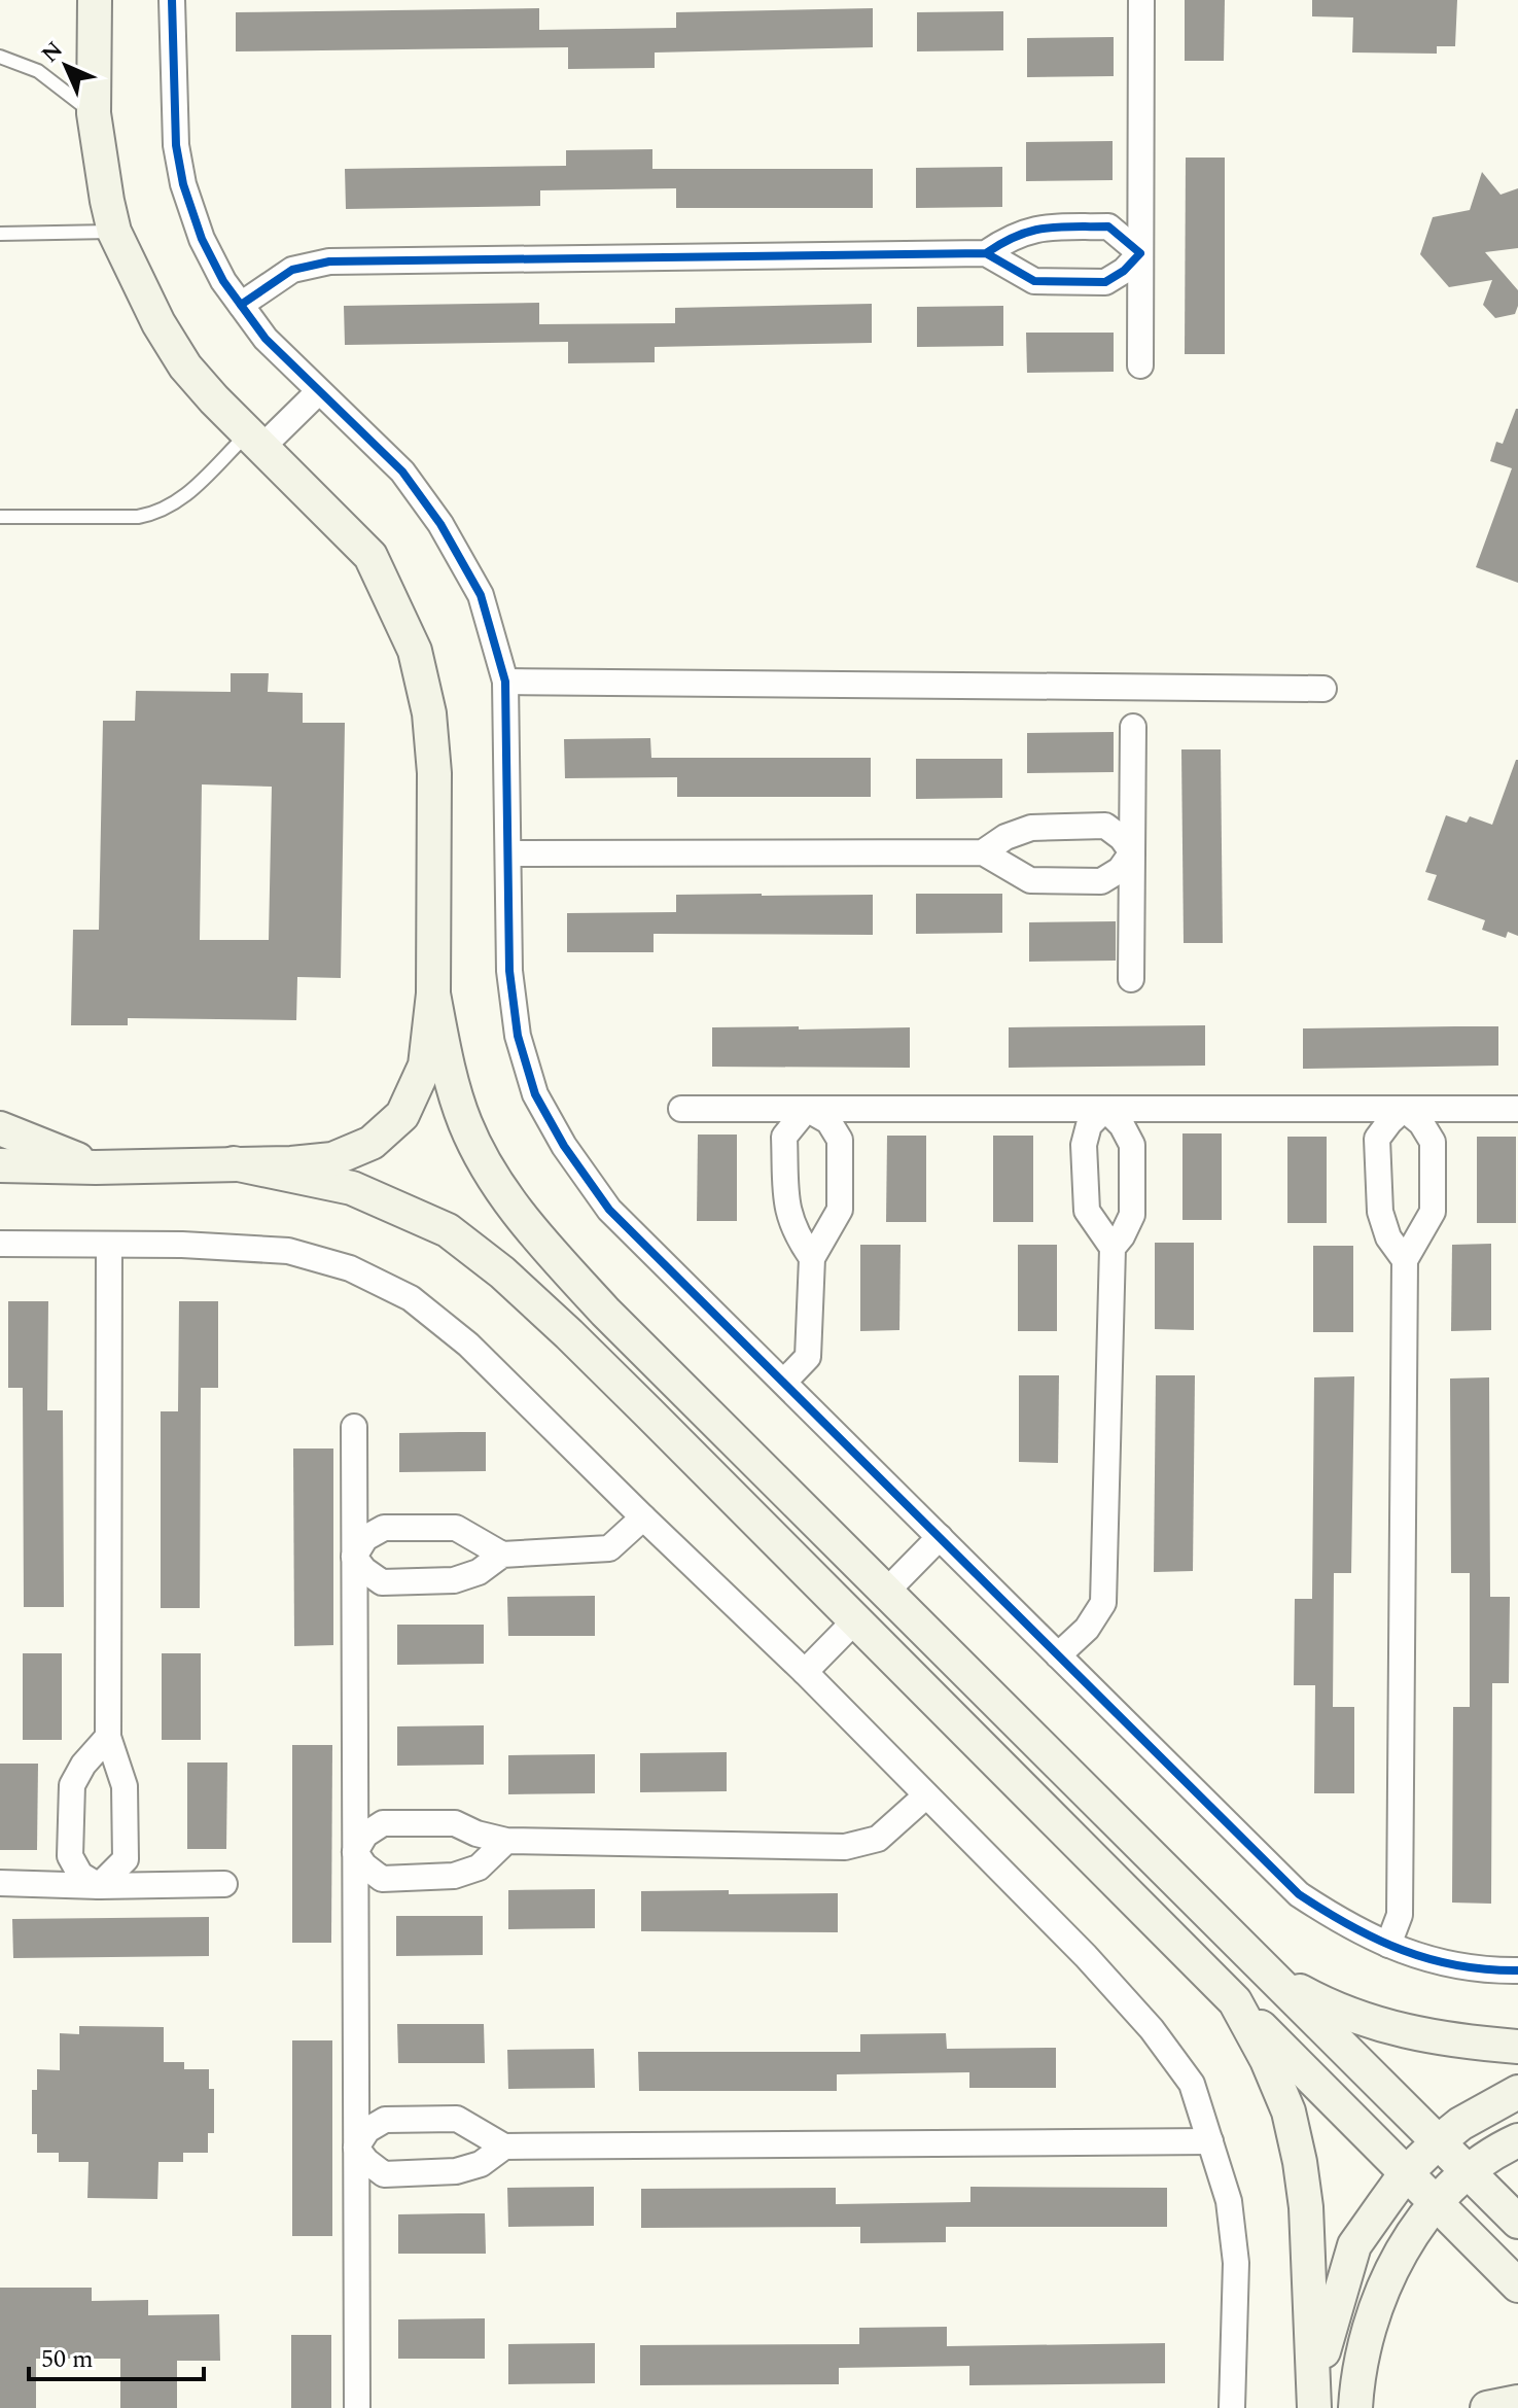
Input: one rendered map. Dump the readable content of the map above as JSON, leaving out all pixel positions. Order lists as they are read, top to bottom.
{
  "scale_bar": "50 m",
  "north": "top left"
}
